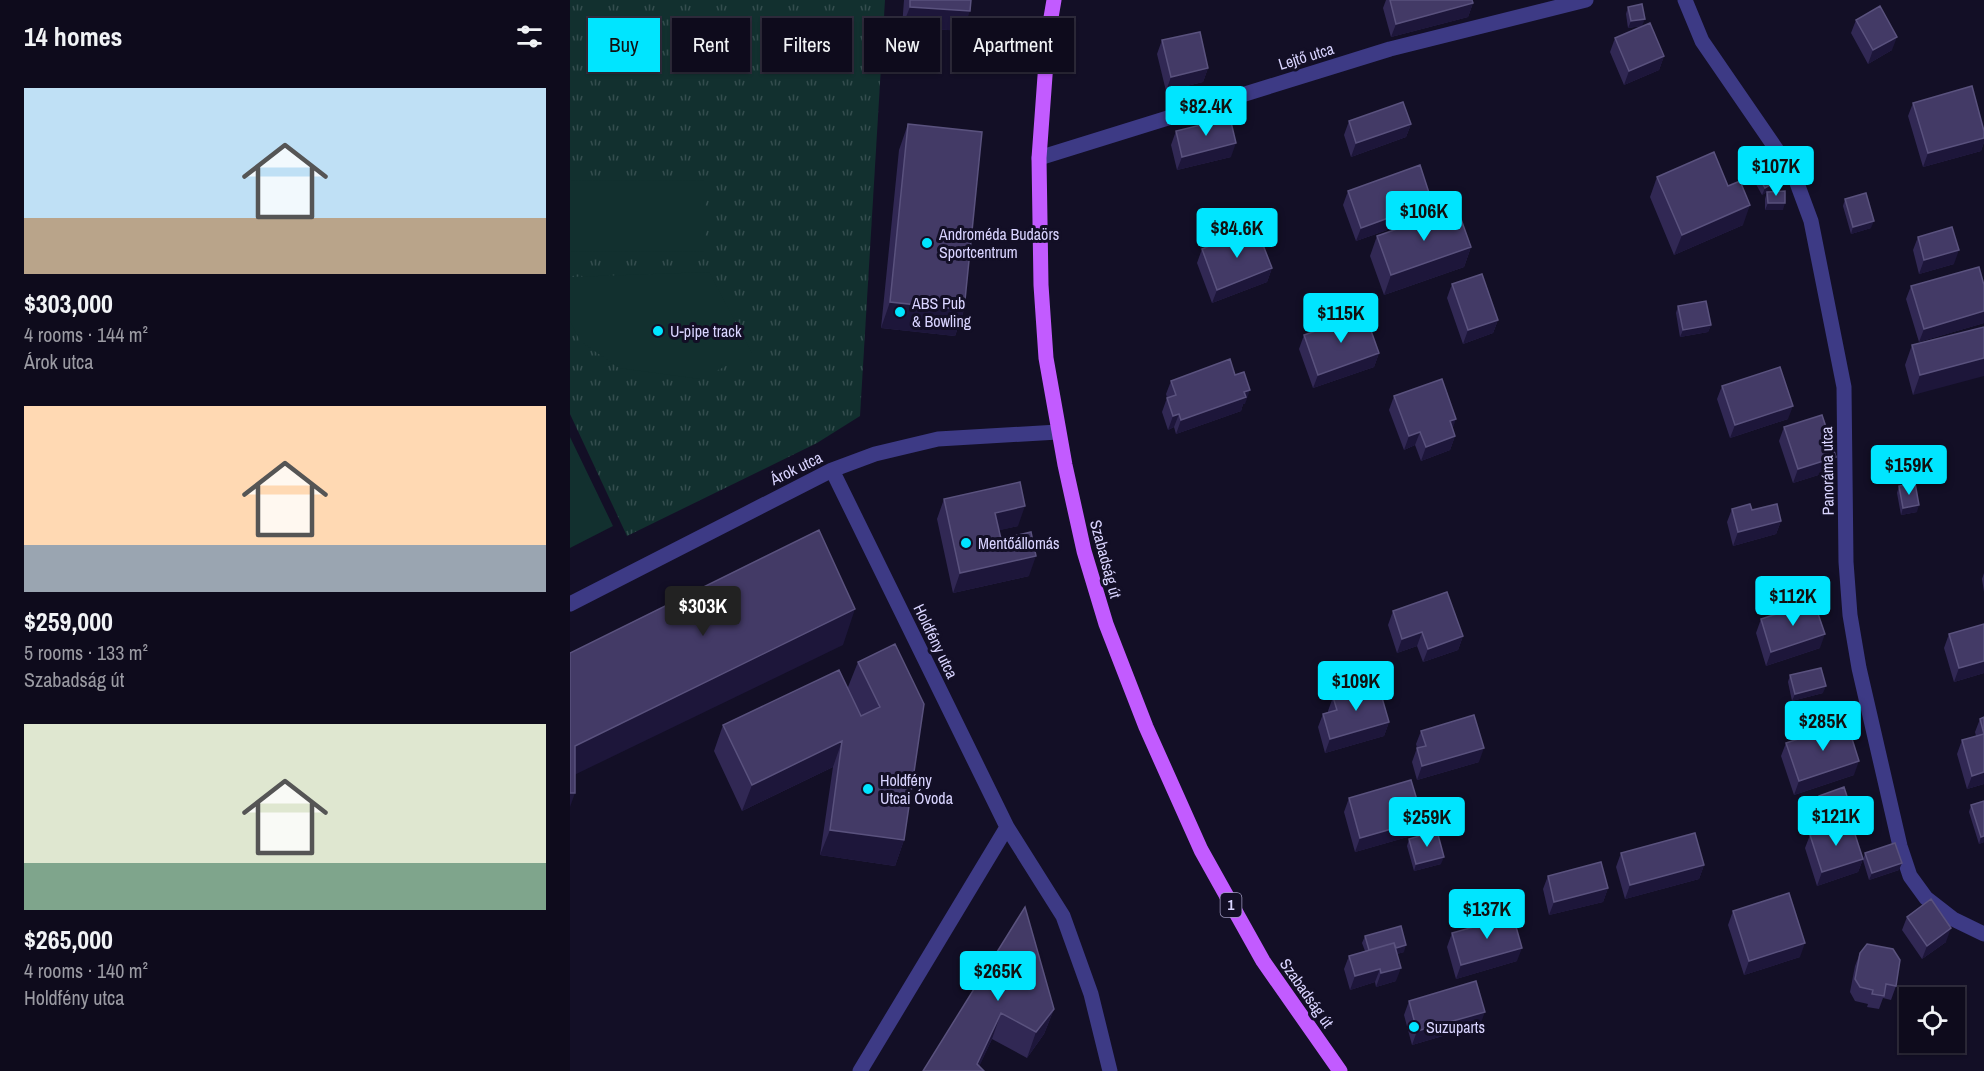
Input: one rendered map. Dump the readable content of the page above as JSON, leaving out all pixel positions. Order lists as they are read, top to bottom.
{
  "streets": {
    "main road": ["Szabadság út", "1"],
    "street": [
      "Lejtő utca",
      "Árok utca",
      "Panoráma utca",
      "Holdfény utca"
    ]
  },
  "crossings": [
    ["Lejtő utca", "Szabadság út"],
    ["Árok utca", "Szabadság út"],
    ["Árok utca", "Holdfény utca"]
  ],
  "places": [
    "Androméda Budaörs Sportcentrum",
    "ABS Pub & Bowling",
    "U-pipe track",
    "Mentőállomás",
    "Holdfény Utcai Óvoda",
    "Suzuparts"
  ],
  "page": {
    "heading": "14 homes",
    "chip": [
      "Buy",
      "Rent",
      "Filters",
      "New",
      "Apartment"
    ],
    "list": [
      {
        "name": "$303,000",
        "note": "4 rooms · 144 m² · Árok utca"
      },
      {
        "name": "$259,000",
        "note": "5 rooms · 133 m² · Szabadság út"
      },
      {
        "name": "$265,000",
        "note": "4 rooms · 140 m² · Holdfény utca"
      }
    ],
    "price": [
      "$82.4K",
      "$107K",
      "$106K",
      "$84.6K",
      "$115K",
      "$159K",
      "$112K",
      "$303K",
      "$109K",
      "$285K",
      "$121K",
      "$259K",
      "$137K",
      "$265K"
    ]
  }
}
